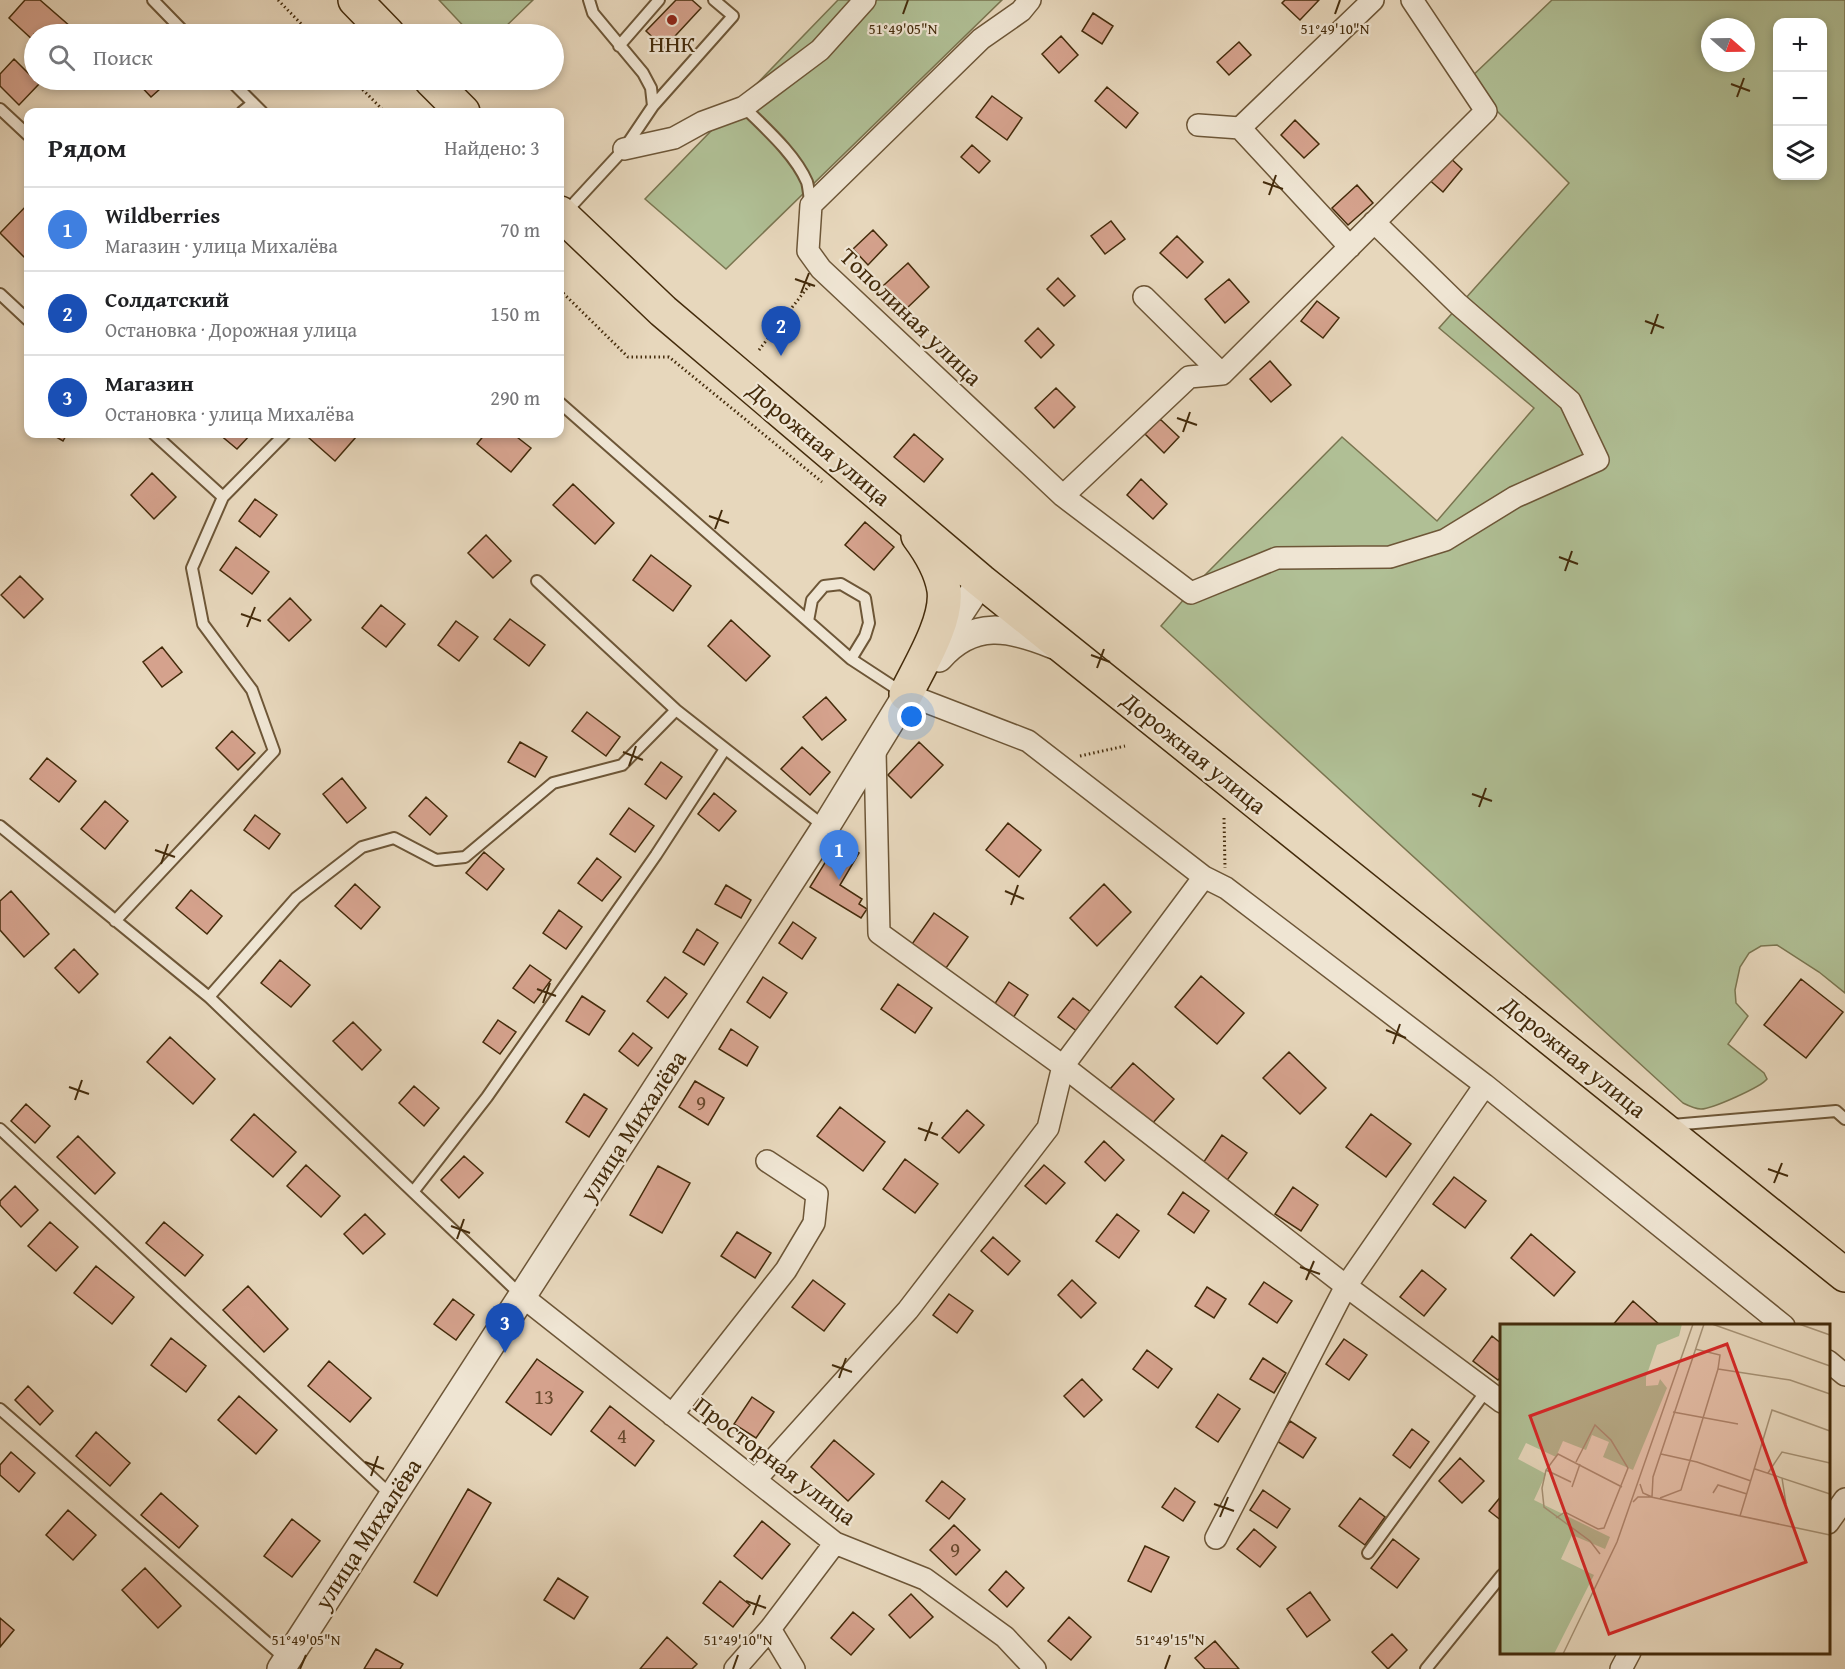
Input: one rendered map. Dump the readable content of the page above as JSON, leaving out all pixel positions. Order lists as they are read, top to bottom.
{
  "streets": {
    "highway": ["Дорожная улица"],
    "street": ["Тополиная улица", "улица Михалёва", "Просторная улица"]
  },
  "crossings": [
    ["Дорожная улица", "улица Михалёва"],
    ["улица Михалёва", "Просторная улица"]
  ],
  "places": ["ННК"],
  "house_numbers": [
    "9",
    "13",
    "4",
    "9"
  ],
  "north": "right",
  "page": {
    "map_buttons": ["+", "−"],
    "search": "Поиск",
    "heading": ["Рядом", "Найдено: 3"],
    "list": [
      {
        "mark": "1",
        "name": "Wildberries",
        "note": "Магазин · улица Михалёва",
        "value": "70 m"
      },
      {
        "mark": "2",
        "name": "Солдатский",
        "note": "Остановка · Дорожная улица",
        "value": "150 m"
      },
      {
        "mark": "3",
        "name": "Магазин",
        "note": "Остановка · улица Михалёва",
        "value": "290 m"
      }
    ],
    "pins": ["2", "1", "3"]
  },
  "coordinates": ["51°49'05\"N", "51°49'10\"N", "51°49'15\"N"]
}
